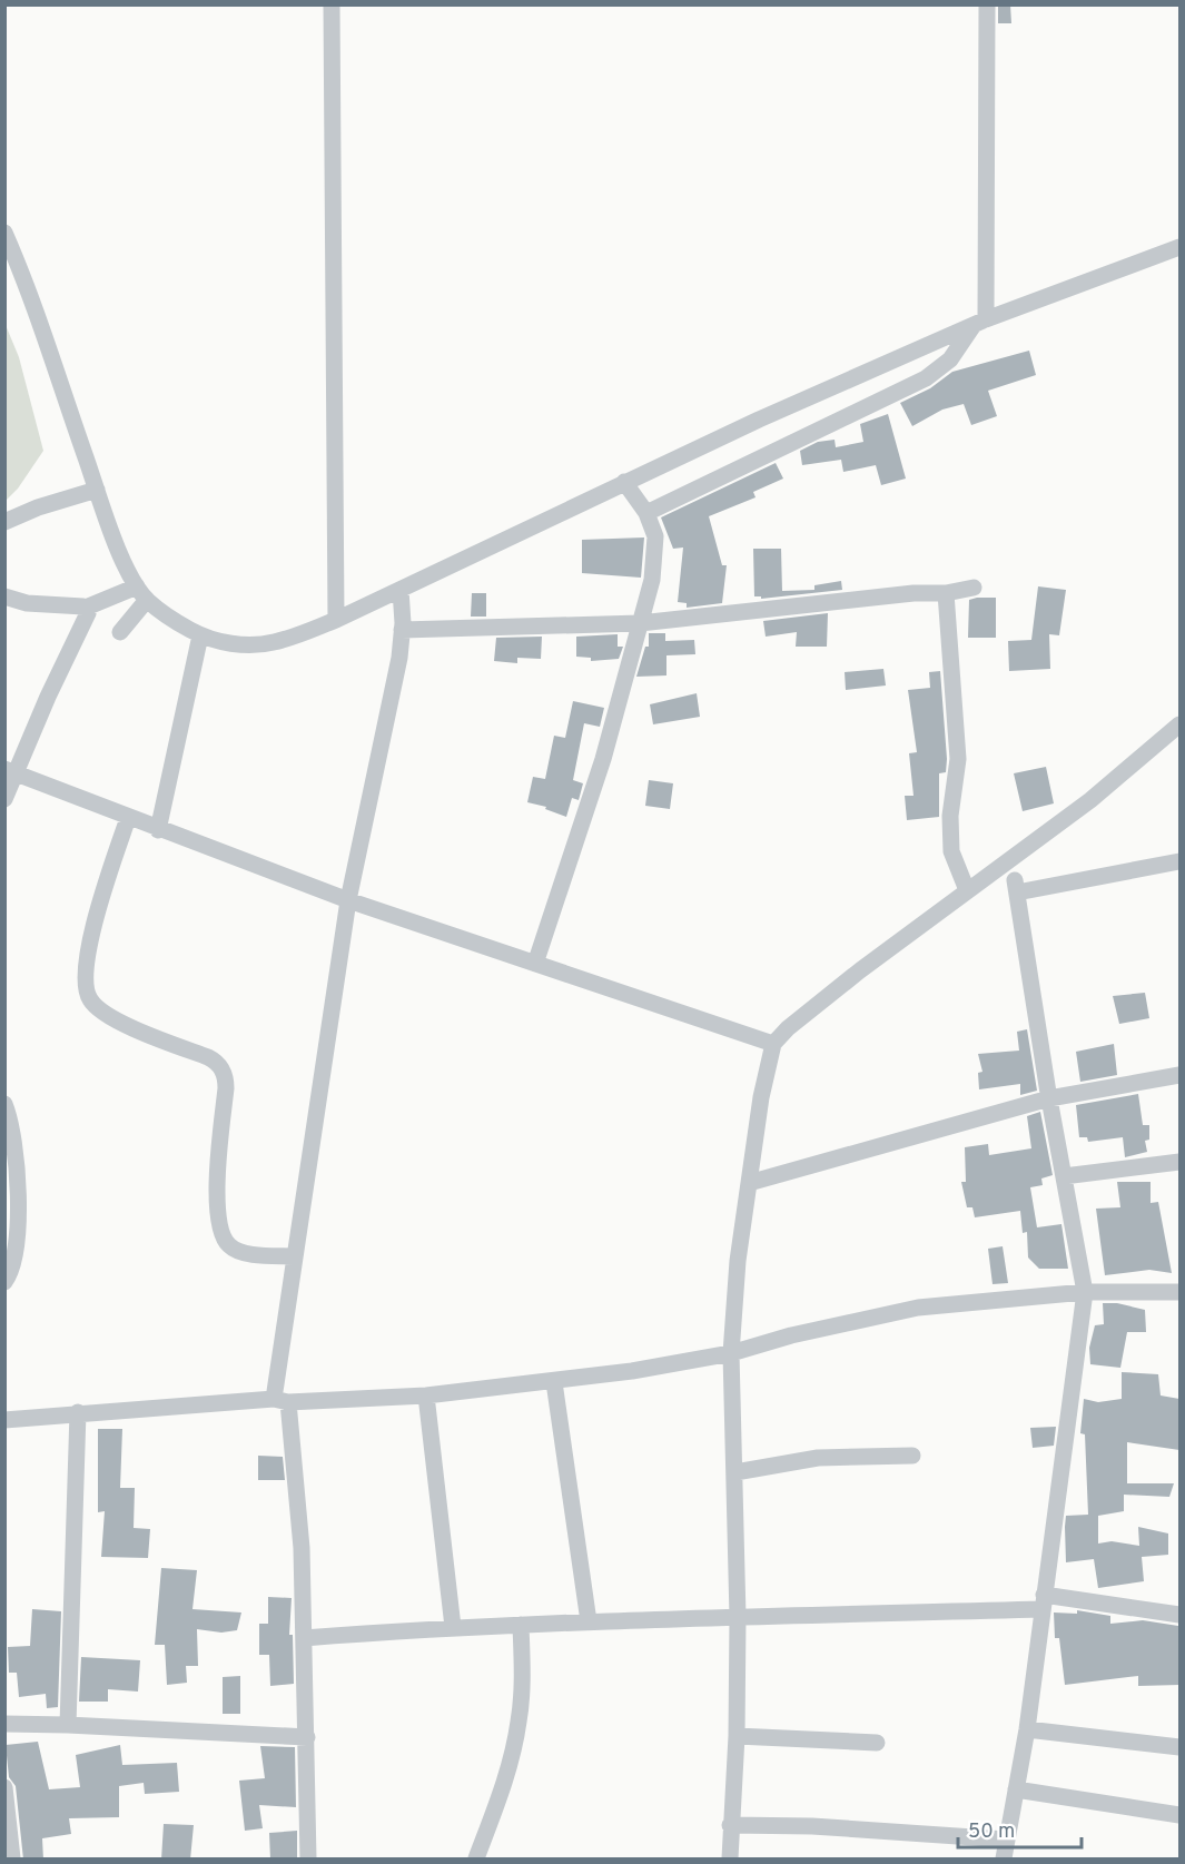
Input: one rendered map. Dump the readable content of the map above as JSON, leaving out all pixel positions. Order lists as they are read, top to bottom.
{
  "scale_bar": "50 m"
}
